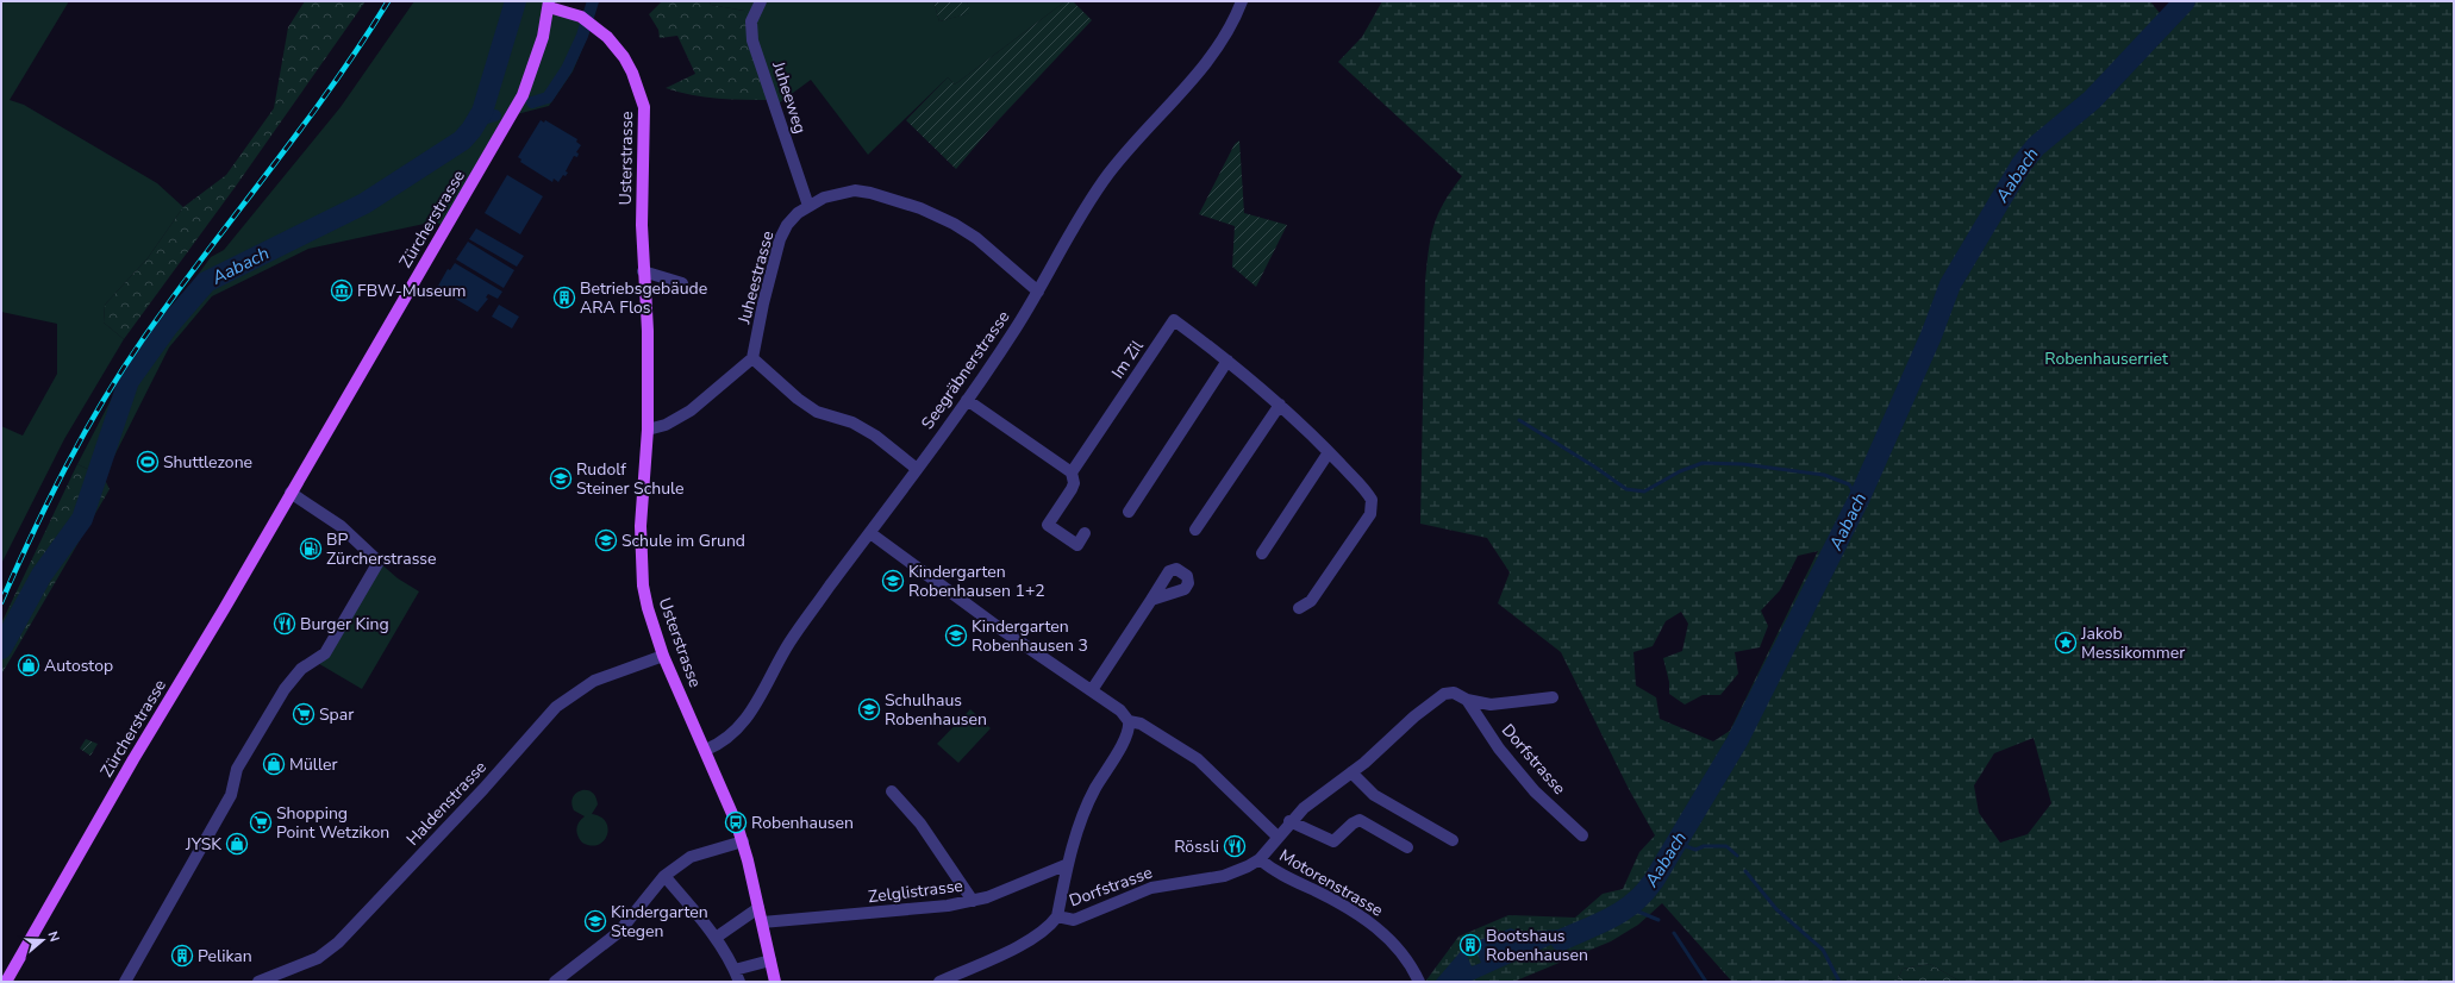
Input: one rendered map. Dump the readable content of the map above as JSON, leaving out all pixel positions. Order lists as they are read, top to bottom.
{
  "streets": {
    "main road": ["Usterstrasse", "Zürcherstrasse"],
    "street": [
      "Juheeweg",
      "Juheestrasse",
      "Im Zil",
      "Seegräbnerstrasse",
      "Dorfstrasse",
      "Haldenstrasse",
      "Motorenstrasse",
      "Zelglistrasse"
    ]
  },
  "crossings": [
    ["Juheeweg", "Juheestrasse"],
    ["Usterstrasse", "Zürcherstrasse"],
    ["Usterstrasse", "Seegräbnerstrasse"],
    ["Usterstrasse", "Haldenstrasse"],
    ["Usterstrasse", "Zelglistrasse"],
    ["Juheestrasse", "Seegräbnerstrasse"],
    ["Dorfstrasse", "Motorenstrasse"]
  ],
  "water": ["Aabach"],
  "parks": ["Robenhauserriet"],
  "places": {
    "museum": ["FBW-Museum"],
    "building": ["Betriebsgebäude ARA Flos", "Bootshaus Robenhausen", "Pelikan"],
    "sports": ["Shuttlezone"],
    "school or university": [
      "Rudolf Steiner Schule",
      "Schule im Grund",
      "Kindergarten Robenhausen 1+2",
      "Kindergarten Robenhausen 3",
      "Schulhaus Robenhausen",
      "Kindergarten Stegen"
    ],
    "fuel station": ["BP Zürcherstrasse"],
    "restaurant": ["Burger King", "Rössli"],
    "place": ["Jakob Messikommer"],
    "shop": ["Autostop", "Müller", "JYSK"],
    "supermarket": ["Spar", "Shopping Point Wetzikon"],
    "bus stop": ["Robenhausen"]
  },
  "north": "right"
}
